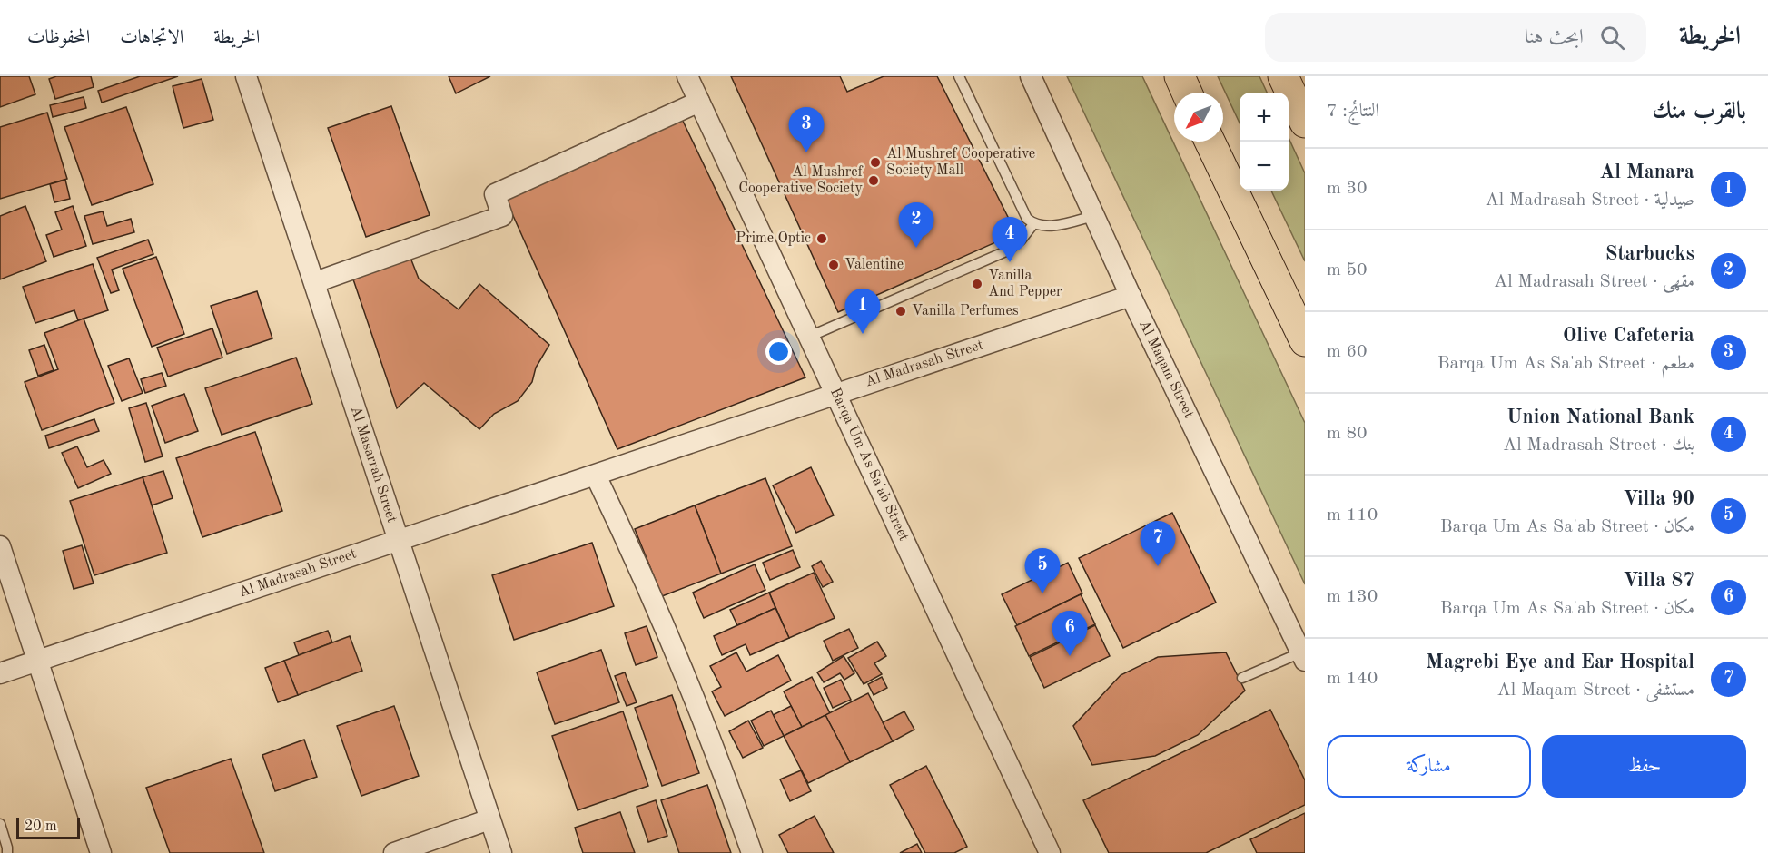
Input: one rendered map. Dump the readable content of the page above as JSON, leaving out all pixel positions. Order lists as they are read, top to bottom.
{
  "streets": {
    "street": [
      "Al Madrasah Street",
      "Al Maqam Street",
      "Al Masarrah Street",
      "Barqa Um As Sa'ab Street"
    ]
  },
  "crossings": [
    ["Al Madrasah Street", "Al Maqam Street"],
    ["Al Madrasah Street", "Al Masarrah Street"],
    ["Al Madrasah Street", "Barqa Um As Sa'ab Street"]
  ],
  "places": [
    "Al Mushref Cooperative Society Mall",
    "Al Mushref Cooperative Society",
    "Prime Optic",
    "Valentine",
    "Vanilla And Pepper",
    "Vanilla Perfumes"
  ],
  "scale_bar": "20 m",
  "north": "bottom left",
  "page": {
    "header": "الخريطة",
    "search": "ابحث هنا",
    "nav": ["الخريطة", "الاتجاهات", "المحفوظات"],
    "heading": ["بالقرب منك", "النتائج: 7"],
    "map_buttons": ["+", "−"],
    "pins": [
      "3",
      "2",
      "4",
      "1",
      "7",
      "5",
      "6"
    ],
    "list": [
      {
        "mark": "1",
        "name": "Al Manara",
        "note": "صيدلية · Al Madrasah Street",
        "value": "30 m"
      },
      {
        "mark": "2",
        "name": "Starbucks",
        "note": "مقهى · Al Madrasah Street",
        "value": "50 m"
      },
      {
        "mark": "3",
        "name": "Olive Cafeteria",
        "note": "مطعم · Barqa Um As Sa'ab Street",
        "value": "60 m"
      },
      {
        "mark": "4",
        "name": "Union National Bank",
        "note": "بنك · Al Madrasah Street",
        "value": "80 m"
      },
      {
        "mark": "5",
        "name": "Villa 90",
        "note": "مكان · Barqa Um As Sa'ab Street",
        "value": "110 m"
      },
      {
        "mark": "6",
        "name": "Villa 87",
        "note": "مكان · Barqa Um As Sa'ab Street",
        "value": "130 m"
      },
      {
        "mark": "7",
        "name": "Magrebi Eye and Ear Hospital",
        "note": "مستشفى · Al Maqam Street",
        "value": "140 m"
      }
    ],
    "buttons": ["حفظ", "مشاركة"],
    "scale": "20 m"
  }
}
